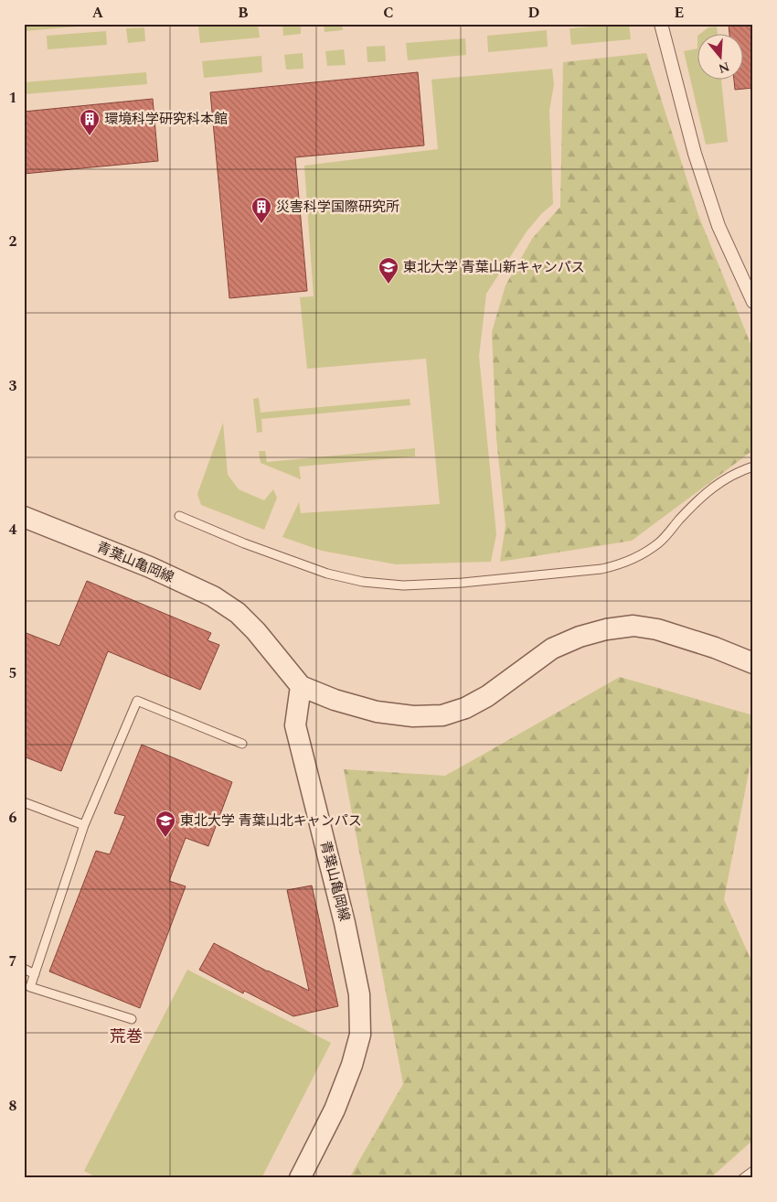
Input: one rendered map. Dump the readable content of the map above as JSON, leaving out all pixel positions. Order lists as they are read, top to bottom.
{
  "streets": {
    "street": ["青葉山亀岡線"]
  },
  "districts": ["荒巻"],
  "places": {
    "building": ["環境科学研究科本館", "災害科学国際研究所"],
    "school or university": ["東北大学 青葉山新キャンパス", "東北大学 青葉山北キャンパス"]
  },
  "north": "bottom",
  "grid": {
    "columns": [
      "A",
      "B",
      "C",
      "D",
      "E"
    ],
    "rows": [
      "1",
      "2",
      "3",
      "4",
      "5",
      "6",
      "7",
      "8"
    ]
  }
}
